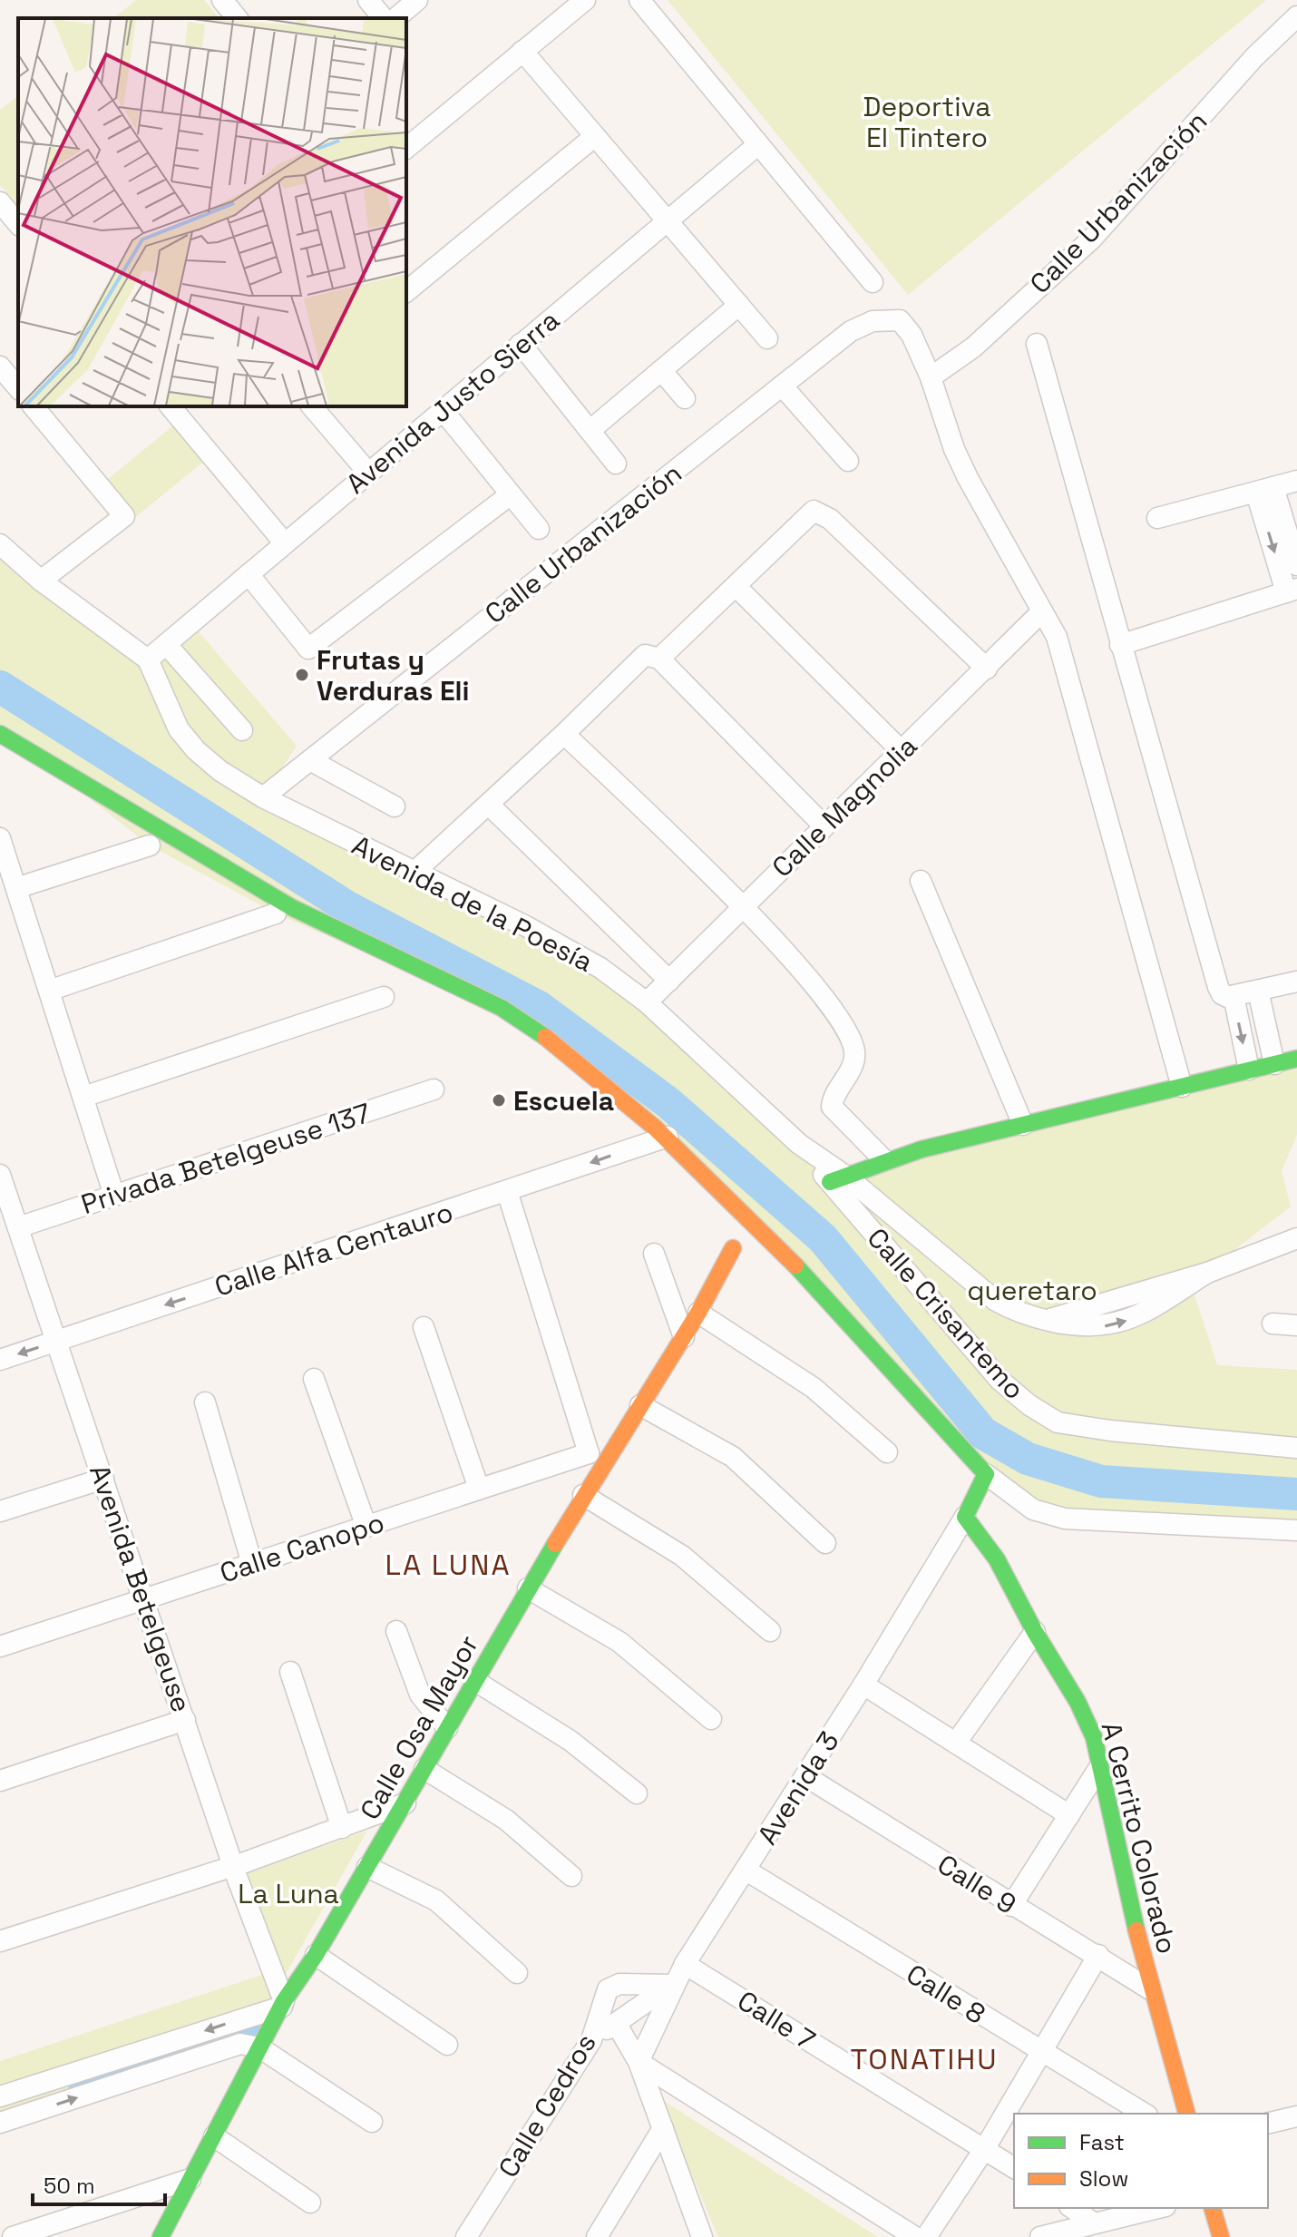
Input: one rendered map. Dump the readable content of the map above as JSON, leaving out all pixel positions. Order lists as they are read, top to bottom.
{
  "streets": {
    "main road": ["Calle Osa Mayor", "A Cerrito Colorado"],
    "street": [
      "Calle Urbanización",
      "Avenida Justo Sierra",
      "Calle Magnolia",
      "Avenida de la Poesía",
      "Privada Betelgeuse 137",
      "Calle Alfa Centauro",
      "Calle Crisantemo",
      "Calle Canopo",
      "Avenida Betelgeuse",
      "Avenida 3",
      "Calle 9",
      "Calle 8",
      "Calle 7",
      "Calle Cedros"
    ]
  },
  "crossings": [
    ["Calle Urbanización", "Avenida de la Poesía"],
    ["Avenida Justo Sierra", "Avenida de la Poesía"],
    ["Calle Magnolia", "Avenida de la Poesía"],
    ["Avenida de la Poesía", "Calle Crisantemo"],
    ["Privada Betelgeuse 137", "Avenida Betelgeuse"],
    ["Calle Alfa Centauro", "Avenida Betelgeuse"],
    ["Calle Canopo", "Avenida Betelgeuse"],
    ["Calle Canopo", "Calle Osa Mayor"],
    ["Avenida Betelgeuse", "Calle Osa Mayor"],
    ["Avenida 3", "A Cerrito Colorado"],
    ["Avenida 3", "Calle 9"],
    ["Avenida 3", "Calle 8"],
    ["Avenida 3", "Calle 7"],
    ["Avenida 3", "Calle Cedros"],
    ["A Cerrito Colorado", "Calle 9"]
  ],
  "one_way": ["Calle Alfa Centauro"],
  "districts": ["LA LUNA", "TONATIHU"],
  "parks": ["Deportiva El Tintero", "queretaro", "La Luna"],
  "places": ["Frutas y Verduras Eli", "Escuela"],
  "legend": ["Fast", "Slow"],
  "scale_bar": "50 m"
}
